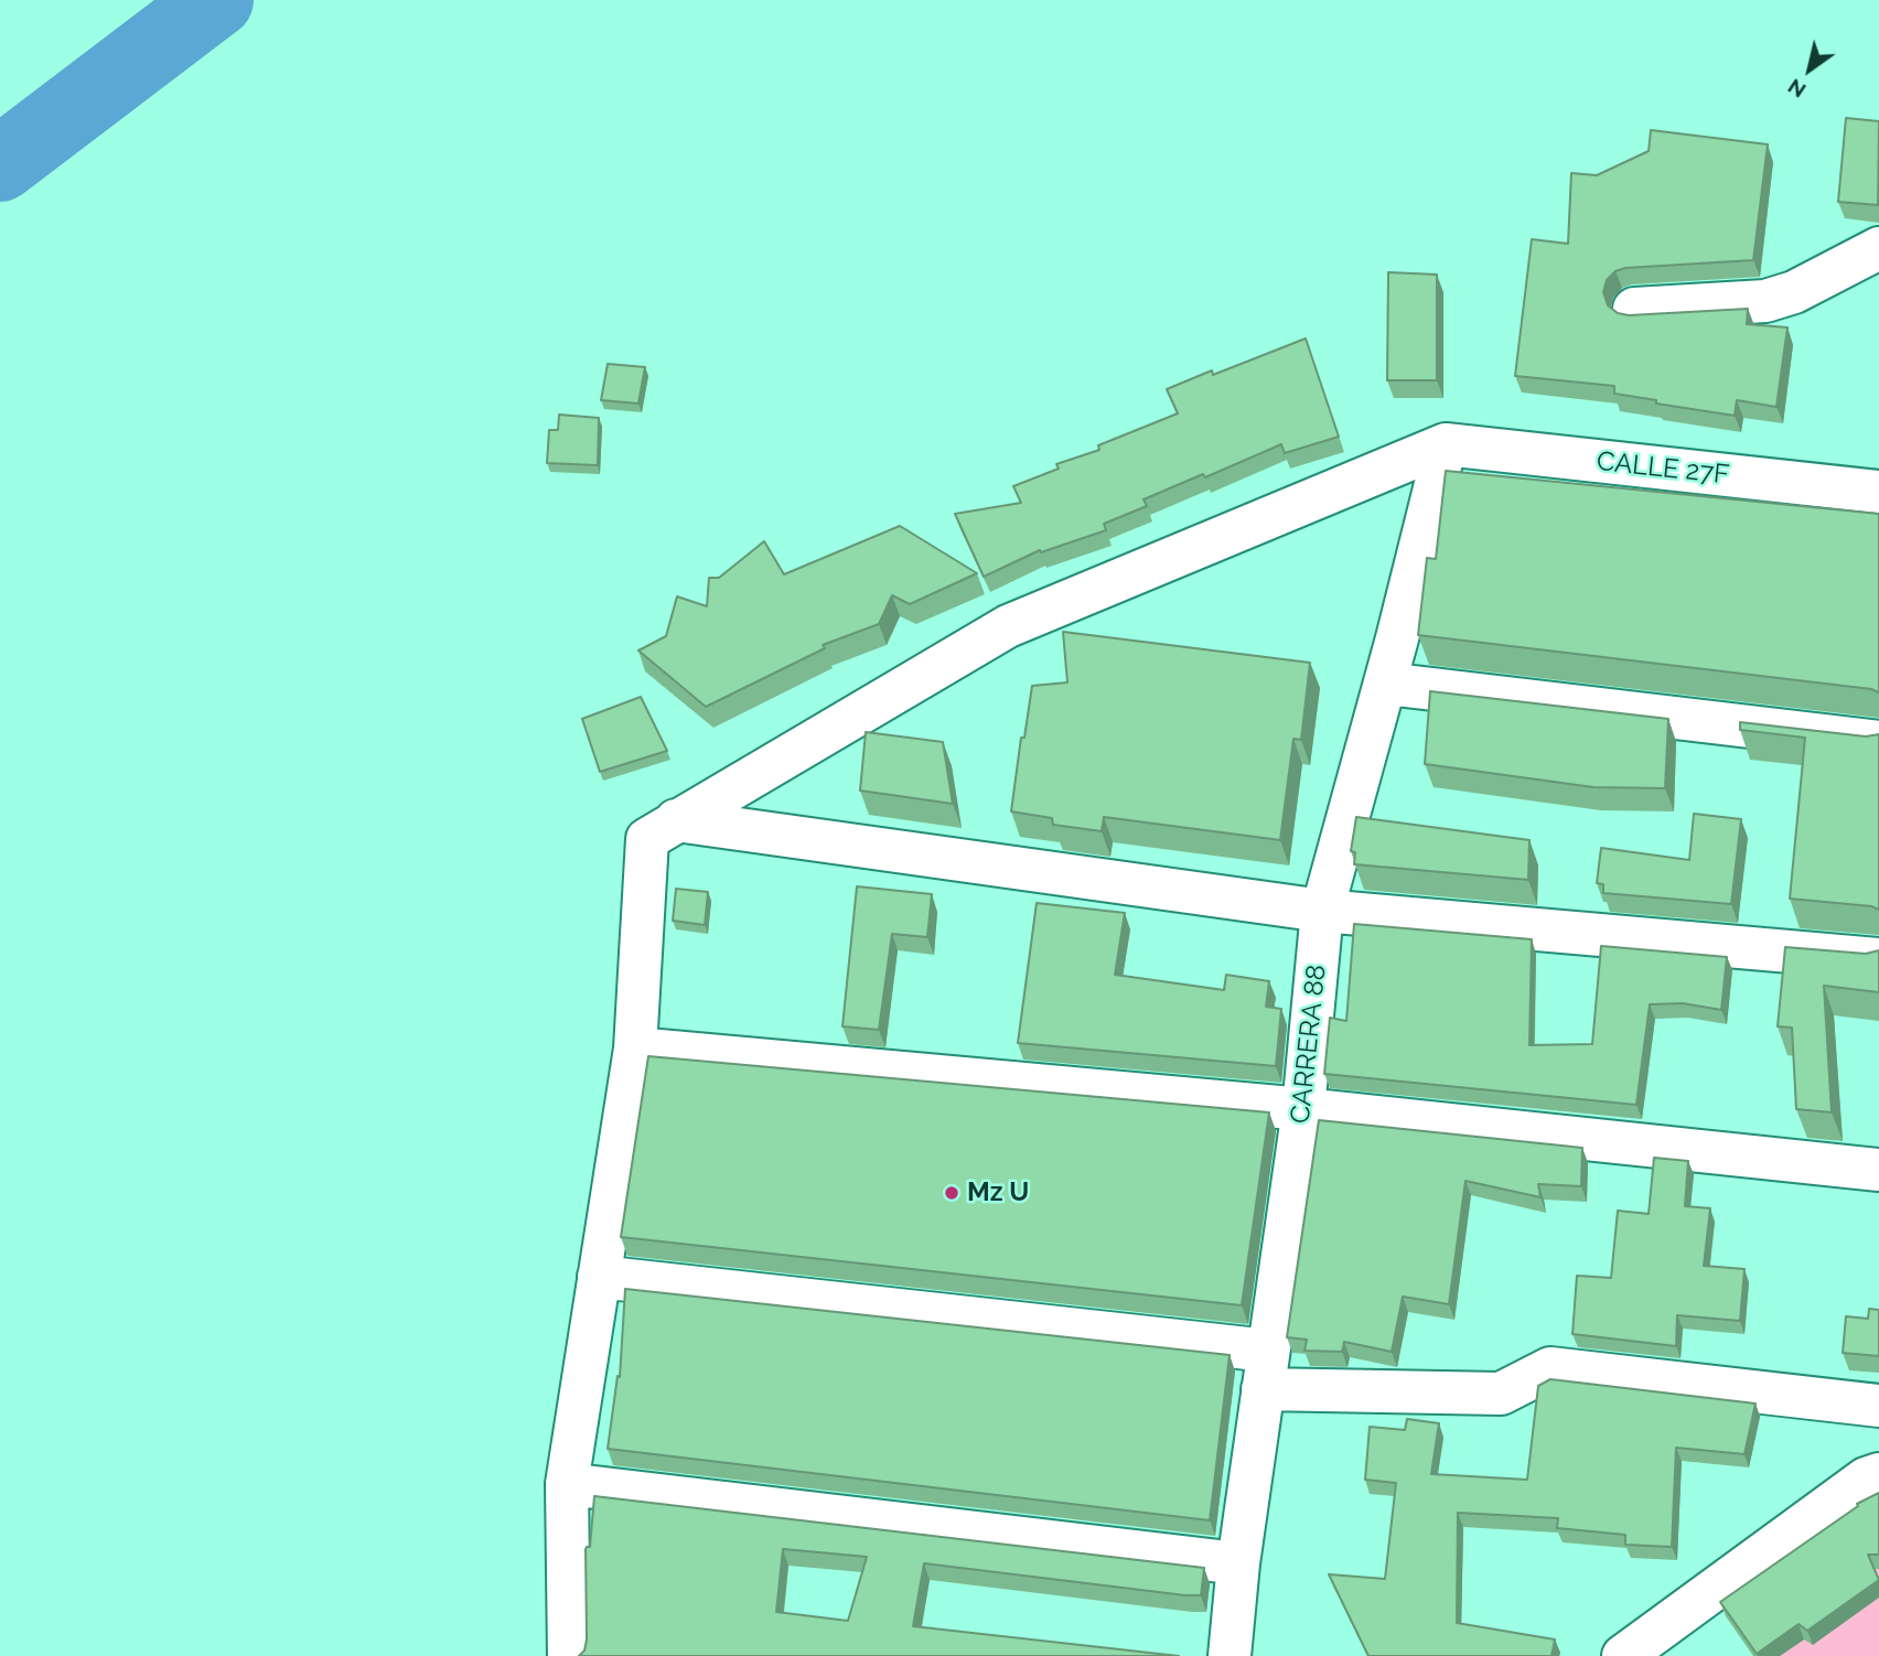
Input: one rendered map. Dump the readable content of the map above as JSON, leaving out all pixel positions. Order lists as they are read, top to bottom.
{
  "streets": {
    "street": ["CALLE 27F", "CARRERA 88"]
  },
  "crossings": [
    ["CALLE 27F", "CARRERA 88"]
  ],
  "places": ["Mz U"],
  "north": "bottom left"
}
